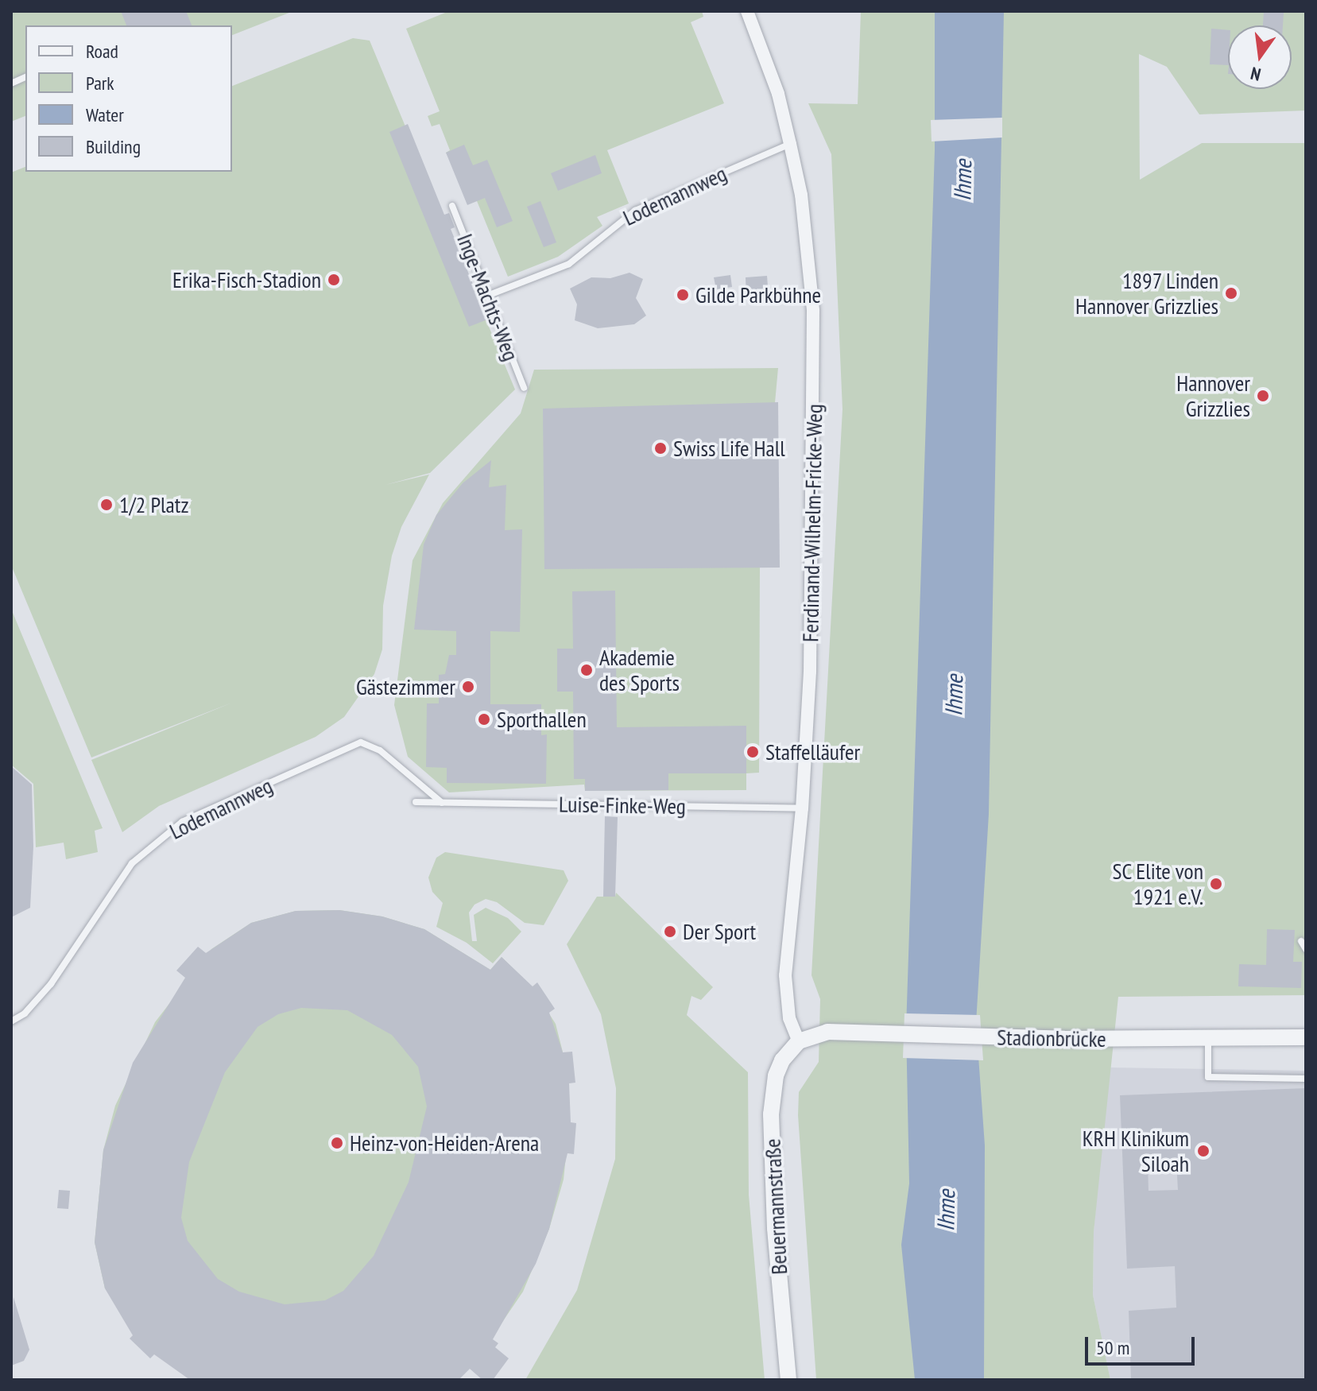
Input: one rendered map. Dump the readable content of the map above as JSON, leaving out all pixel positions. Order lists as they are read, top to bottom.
{
  "streets": {
    "street": ["Ferdinand-Wilhelm-Fricke-Weg", "Stadionbrücke", "Beuermannstraße"],
    "lane": ["Lodemannweg", "Inge-Machts-Weg", "Luise-Finke-Weg"]
  },
  "crossings": [
    ["Lodemannweg", "Inge-Machts-Weg"],
    ["Lodemannweg", "Ferdinand-Wilhelm-Fricke-Weg"],
    ["Lodemannweg", "Luise-Finke-Weg"],
    ["Ferdinand-Wilhelm-Fricke-Weg", "Luise-Finke-Weg"],
    ["Ferdinand-Wilhelm-Fricke-Weg", "Stadionbrücke"],
    ["Ferdinand-Wilhelm-Fricke-Weg", "Beuermannstraße"],
    ["Stadionbrücke", "Beuermannstraße"]
  ],
  "water": ["Ihme"],
  "places": [
    "Erika-Fisch-Stadion",
    "1897 Linden Hannover Grizzlies",
    "Gilde Parkbühne",
    "Hannover Grizzlies",
    "Swiss Life Hall",
    "1/2 Platz",
    "Akademie des Sports",
    "Gästezimmer",
    "Sporthallen",
    "Staffelläufer",
    "SC Elite von 1921 e.V.",
    "Der Sport",
    "Heinz-von-Heiden-Arena",
    "KRH Klinikum Siloah"
  ],
  "legend": [
    "Road",
    "Park",
    "Water",
    "Building"
  ],
  "scale_bar": "50 m",
  "north": "bottom"
}
